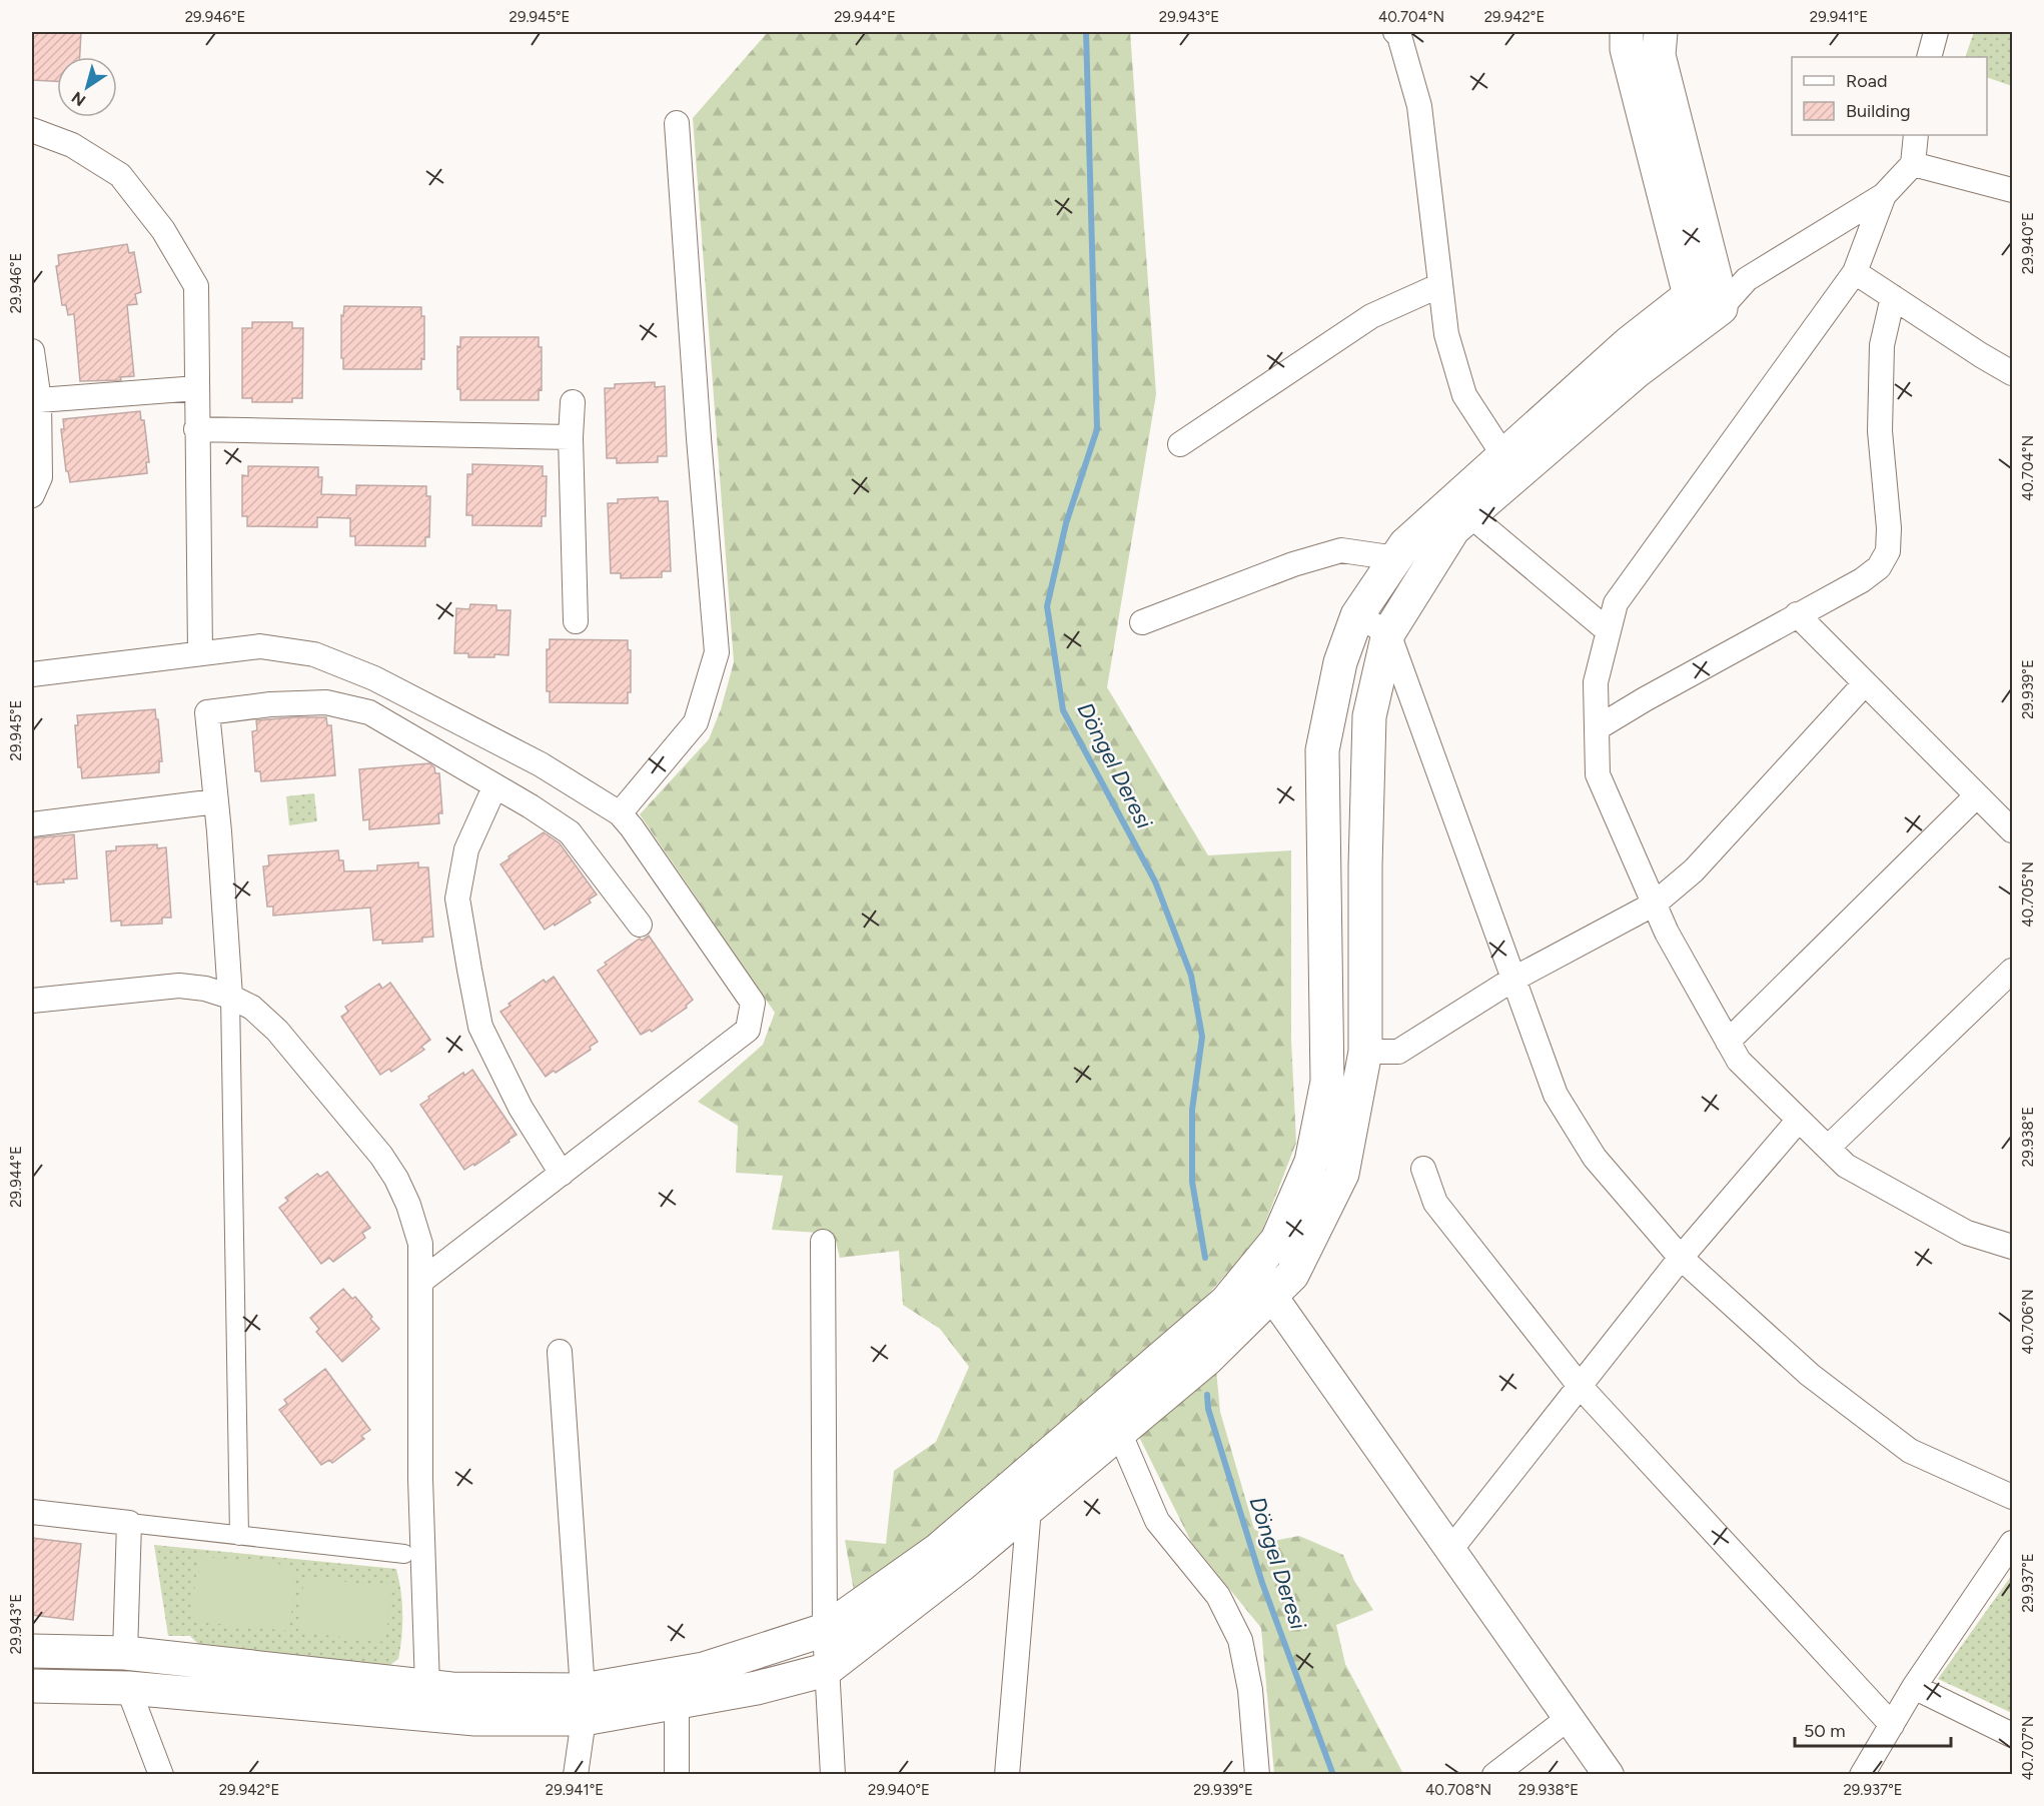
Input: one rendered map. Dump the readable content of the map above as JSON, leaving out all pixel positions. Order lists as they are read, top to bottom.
{
  "water": ["Döngel Deresi"],
  "legend": ["Road", "Building"],
  "scale_bar": "50 m",
  "north": "bottom left",
  "coordinates": [
    "29.946°E",
    "29.945°E",
    "29.944°E",
    "29.943°E",
    "40.704°N",
    "29.942°E",
    "29.941°E",
    "29.940°E",
    "29.939°E",
    "40.705°N",
    "29.938°E",
    "40.706°N",
    "29.937°E",
    "40.707°N",
    "40.708°N"
  ]
}
